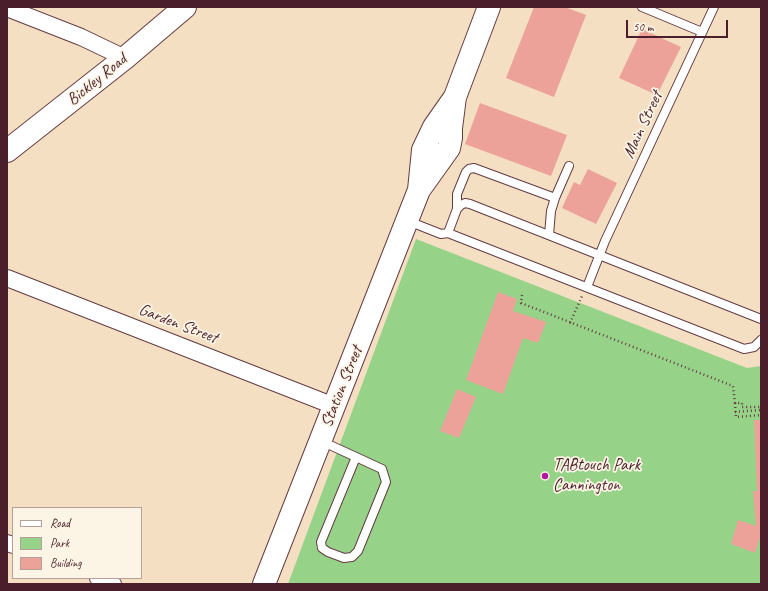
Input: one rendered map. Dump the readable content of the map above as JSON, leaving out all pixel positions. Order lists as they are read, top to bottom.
{
  "streets": {
    "street": ["Bickley Road", "Garden Street", "Station Street"],
    "lane": ["Main Street"]
  },
  "crossings": [
    ["Garden Street", "Station Street"]
  ],
  "places": ["TABtouch Park Cannington"],
  "legend": ["Road", "Park", "Building"],
  "scale_bar": "50 m"
}
